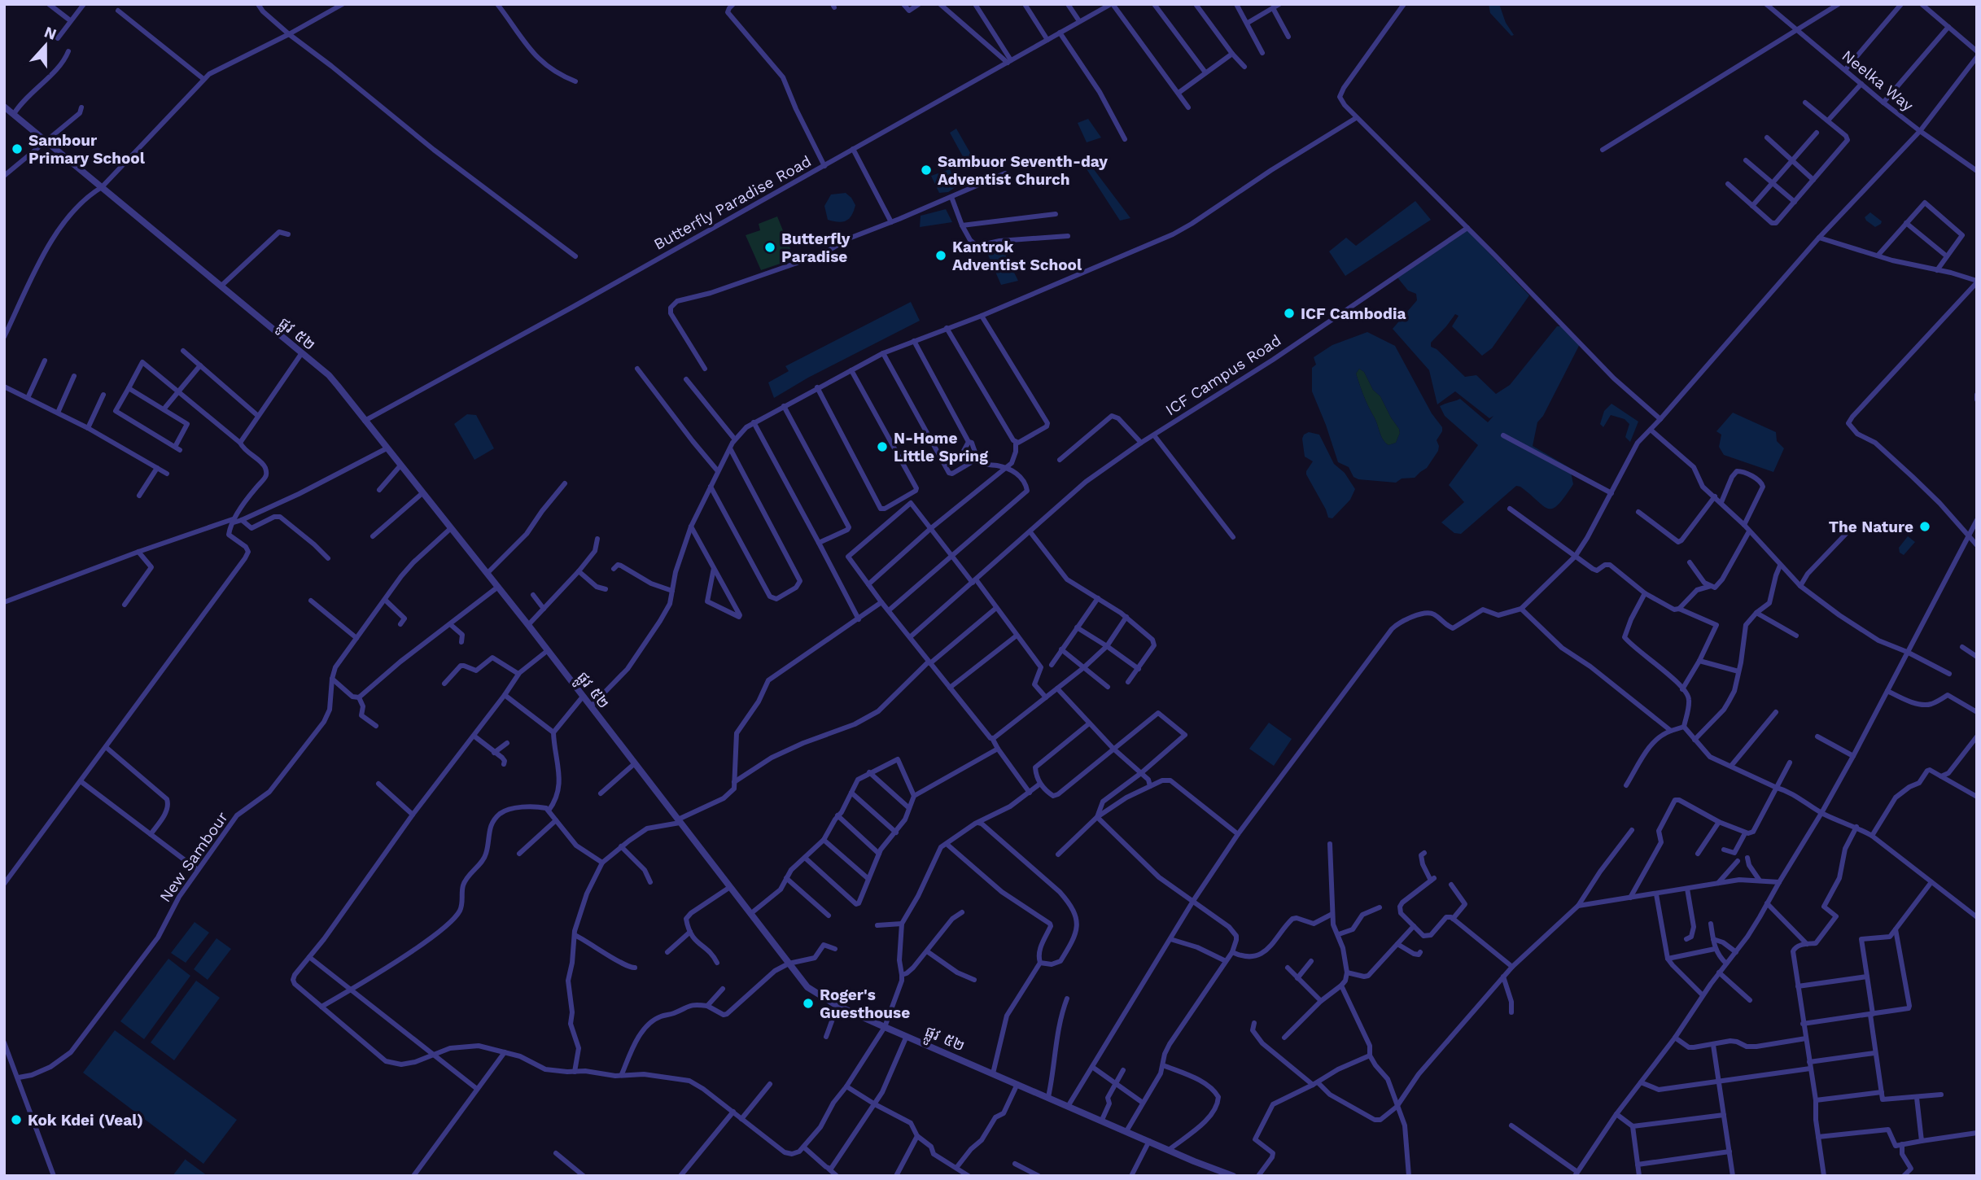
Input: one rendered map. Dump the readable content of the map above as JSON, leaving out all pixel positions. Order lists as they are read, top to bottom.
{
  "streets": {
    "street": [
      "Neelka Way",
      "Butterfly Paradise Road",
      "ផ្លូវ ៥២",
      "ICF Campus Road",
      "New Sambour"
    ]
  },
  "crossings": [
    ["Butterfly Paradise Road", "ផ្លូវ ៥២"],
    ["ផ្លូវ ៥២", "New Sambour"]
  ],
  "places": [
    "Sambour Primary School",
    "Sambuor Seventh-day Adventist Church",
    "Butterfly Paradise",
    "Kantrok Adventist School",
    "ICF Cambodia",
    "N-Home Little Spring",
    "The Nature",
    "Roger's Guesthouse",
    "Kok Kdei (Veal)"
  ],
  "north": "top"
}
